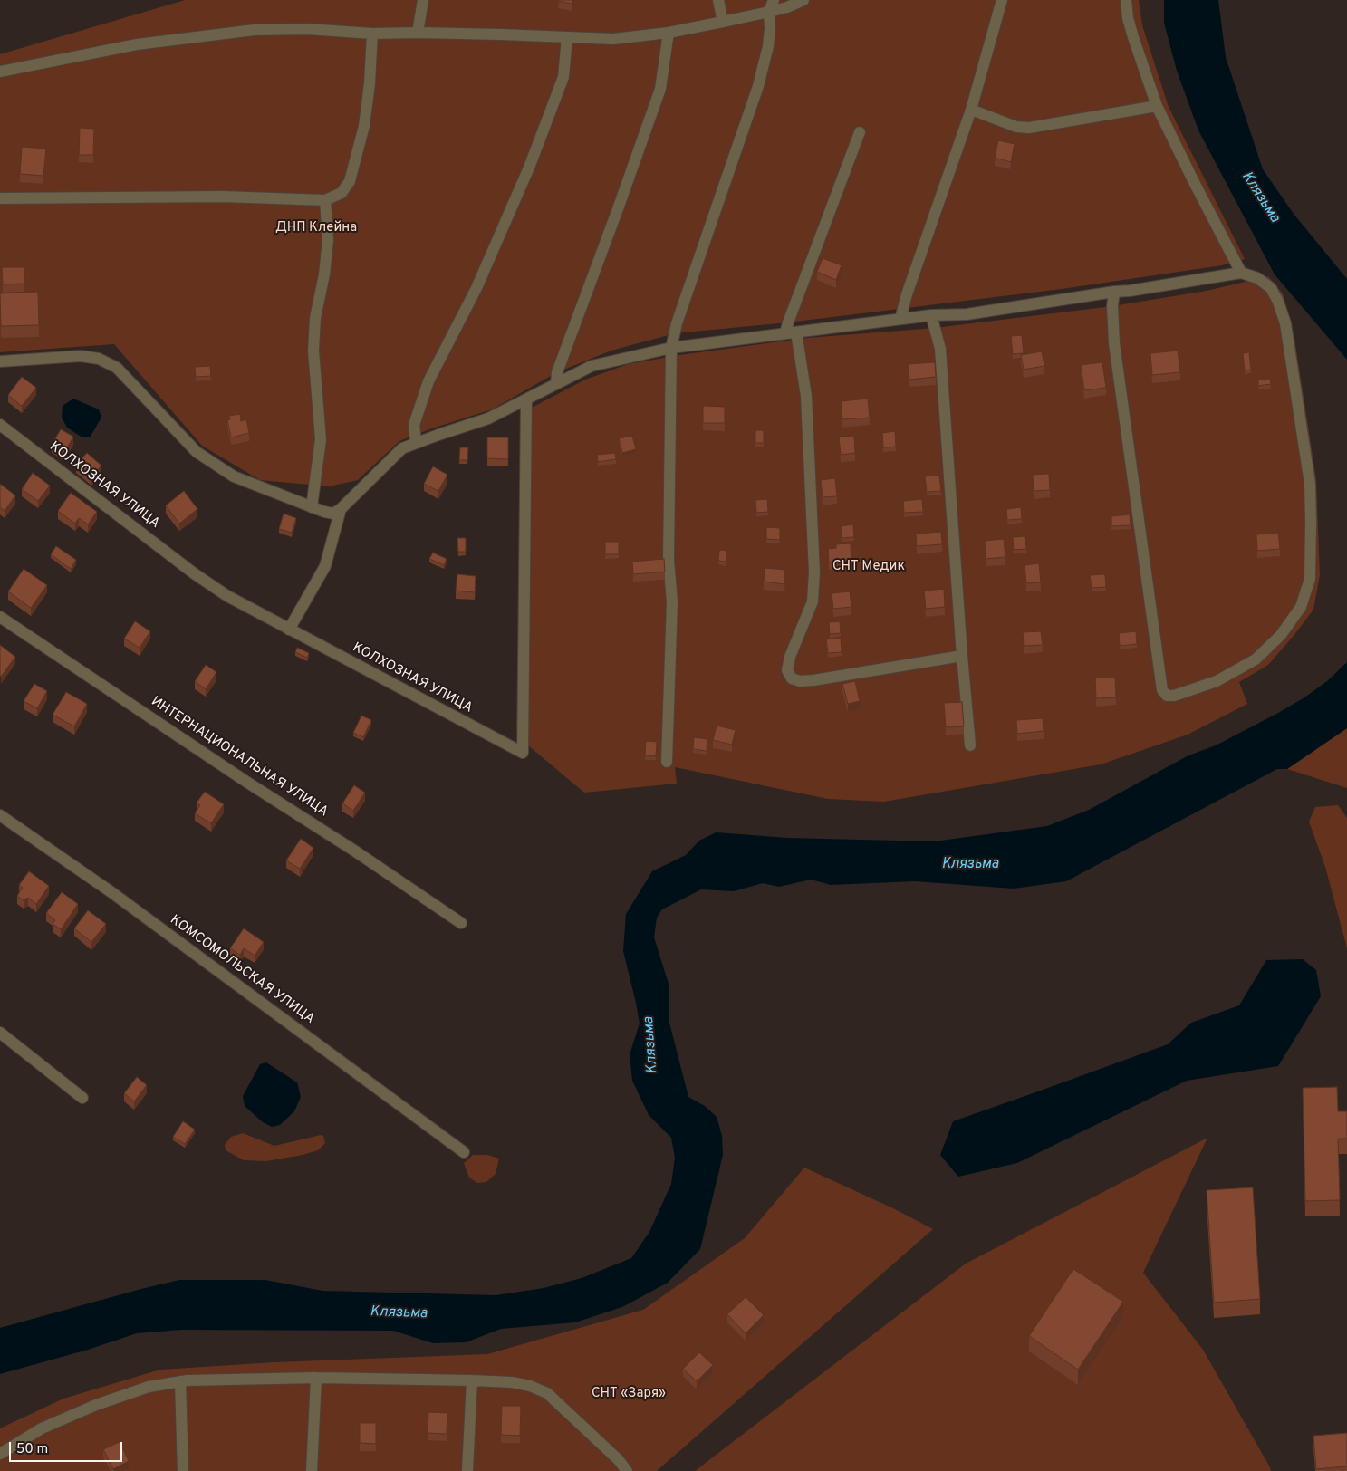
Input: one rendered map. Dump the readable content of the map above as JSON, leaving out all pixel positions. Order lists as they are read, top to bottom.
{
  "streets": {
    "street": ["КОЛХОЗНАЯ УЛИЦА", "ИНТЕРНАЦИОНАЛЬНАЯ УЛИЦА", "КОМСОМОЛЬСКАЯ УЛИЦА"]
  },
  "water": ["Клязьма"],
  "parks": ["ДНП Клейна", "СНТ Медик", "СНТ «Заря»"],
  "scale_bar": "50 m"
}
